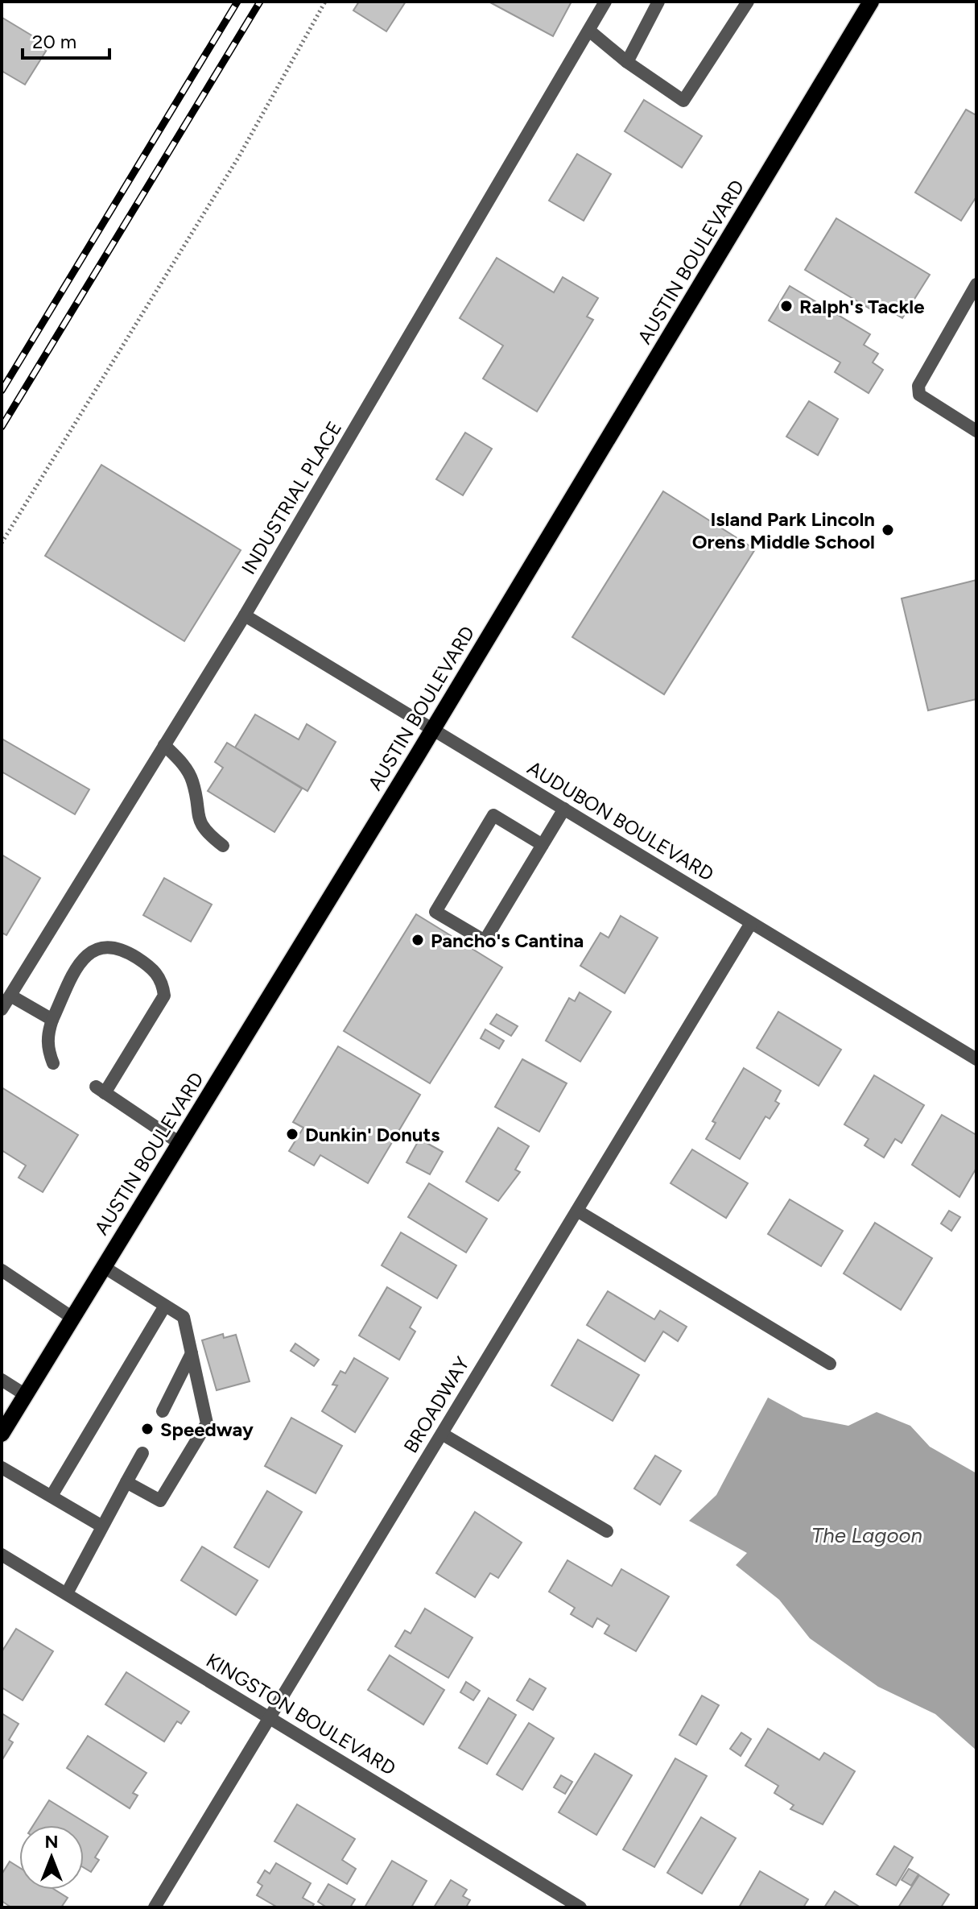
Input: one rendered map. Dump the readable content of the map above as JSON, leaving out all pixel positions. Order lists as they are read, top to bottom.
{
  "streets": {
    "main road": ["AUSTIN BOULEVARD"],
    "street": [
      "INDUSTRIAL PLACE",
      "AUDUBON BOULEVARD",
      "BROADWAY",
      "KINGSTON BOULEVARD"
    ]
  },
  "crossings": [
    ["AUSTIN BOULEVARD", "AUDUBON BOULEVARD"],
    ["INDUSTRIAL PLACE", "AUDUBON BOULEVARD"],
    ["AUDUBON BOULEVARD", "BROADWAY"],
    ["BROADWAY", "KINGSTON BOULEVARD"]
  ],
  "water": ["The Lagoon"],
  "places": [
    "Ralph's Tackle",
    "Island Park Lincoln Orens Middle School",
    "Pancho's Cantina",
    "Dunkin' Donuts",
    "Speedway"
  ],
  "scale_bar": "20 m",
  "north": "top"
}
